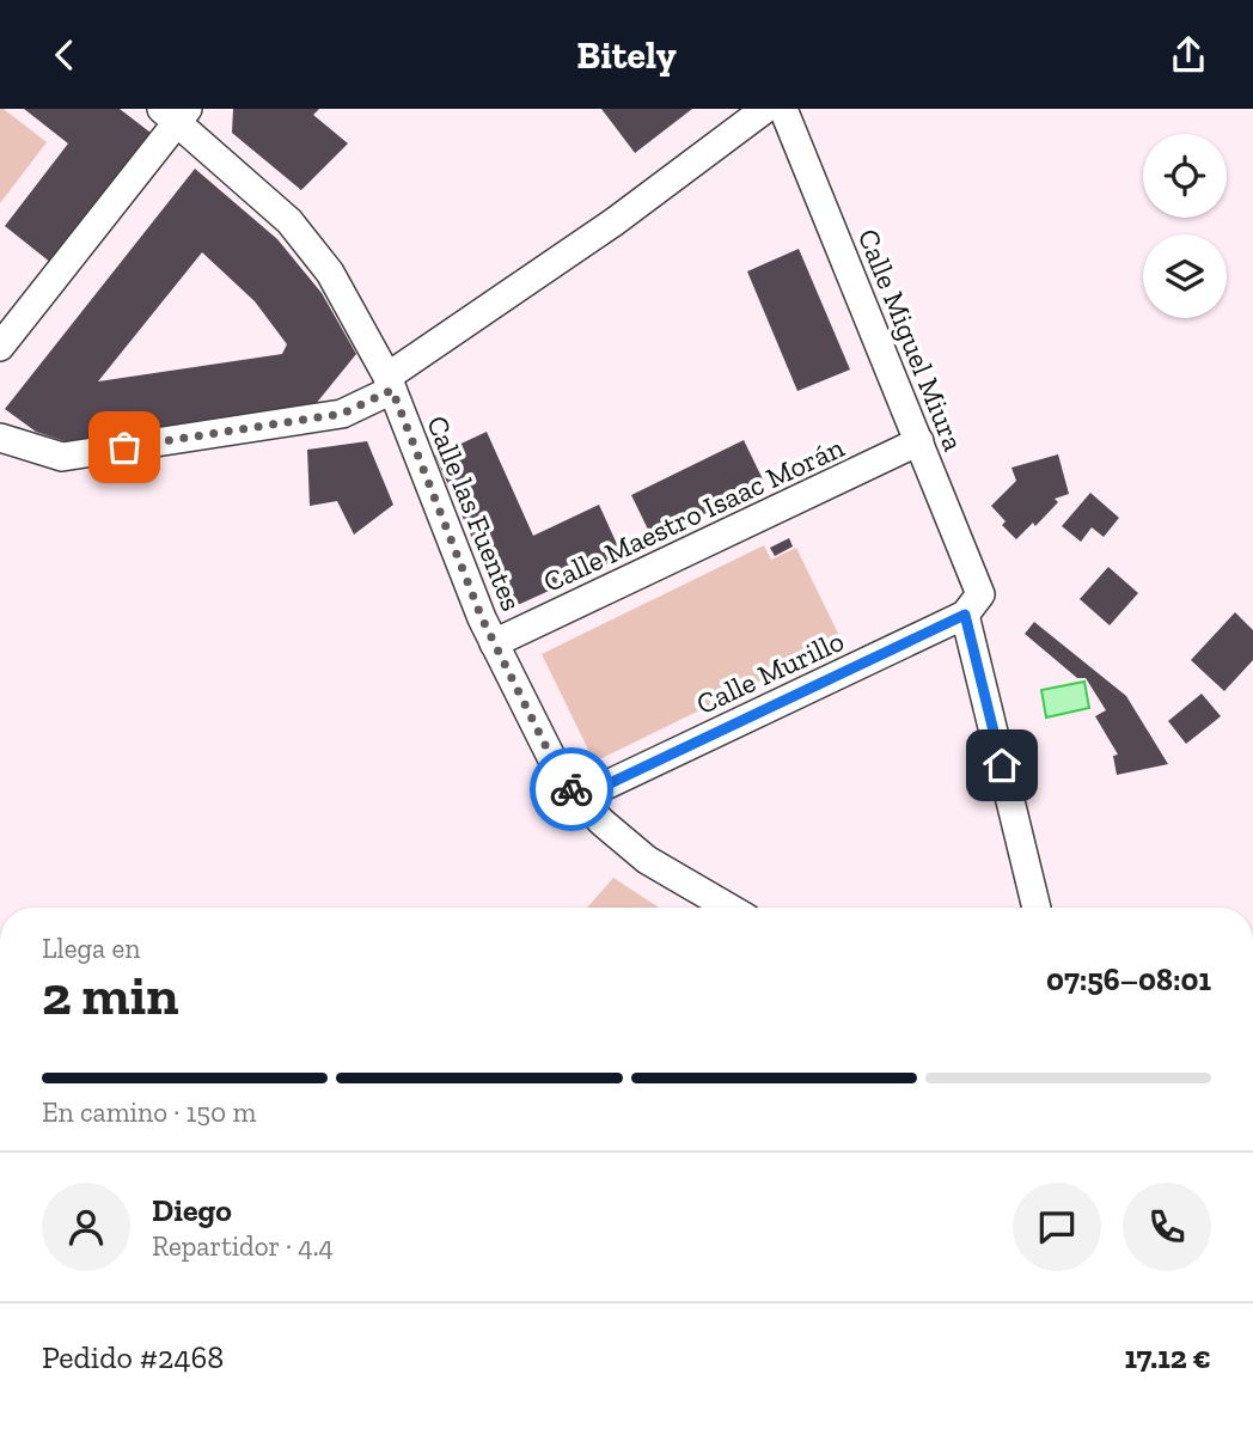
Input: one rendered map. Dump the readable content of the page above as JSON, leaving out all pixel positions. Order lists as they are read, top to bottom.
{
  "streets": {
    "street": [
      "Calle Miguel Miura",
      "Calle las Fuentes",
      "Calle Maestro Isaac Morán",
      "Calle Murillo"
    ]
  },
  "crossings": [
    ["Calle Miguel Miura", "Calle Maestro Isaac Morán"],
    ["Calle Miguel Miura", "Calle Murillo"],
    ["Calle las Fuentes", "Calle Maestro Isaac Morán"],
    ["Calle las Fuentes", "Calle Murillo"]
  ],
  "page": {
    "header": "Bitely",
    "heading": ["2 min", "Llega en", "07:56–08:01"],
    "panel": [
      "Diego",
      "Repartidor · 4.4",
      "Pedido #2468",
      "17.12 €"
    ],
    "bar": "En camino · 150 m"
  }
}
